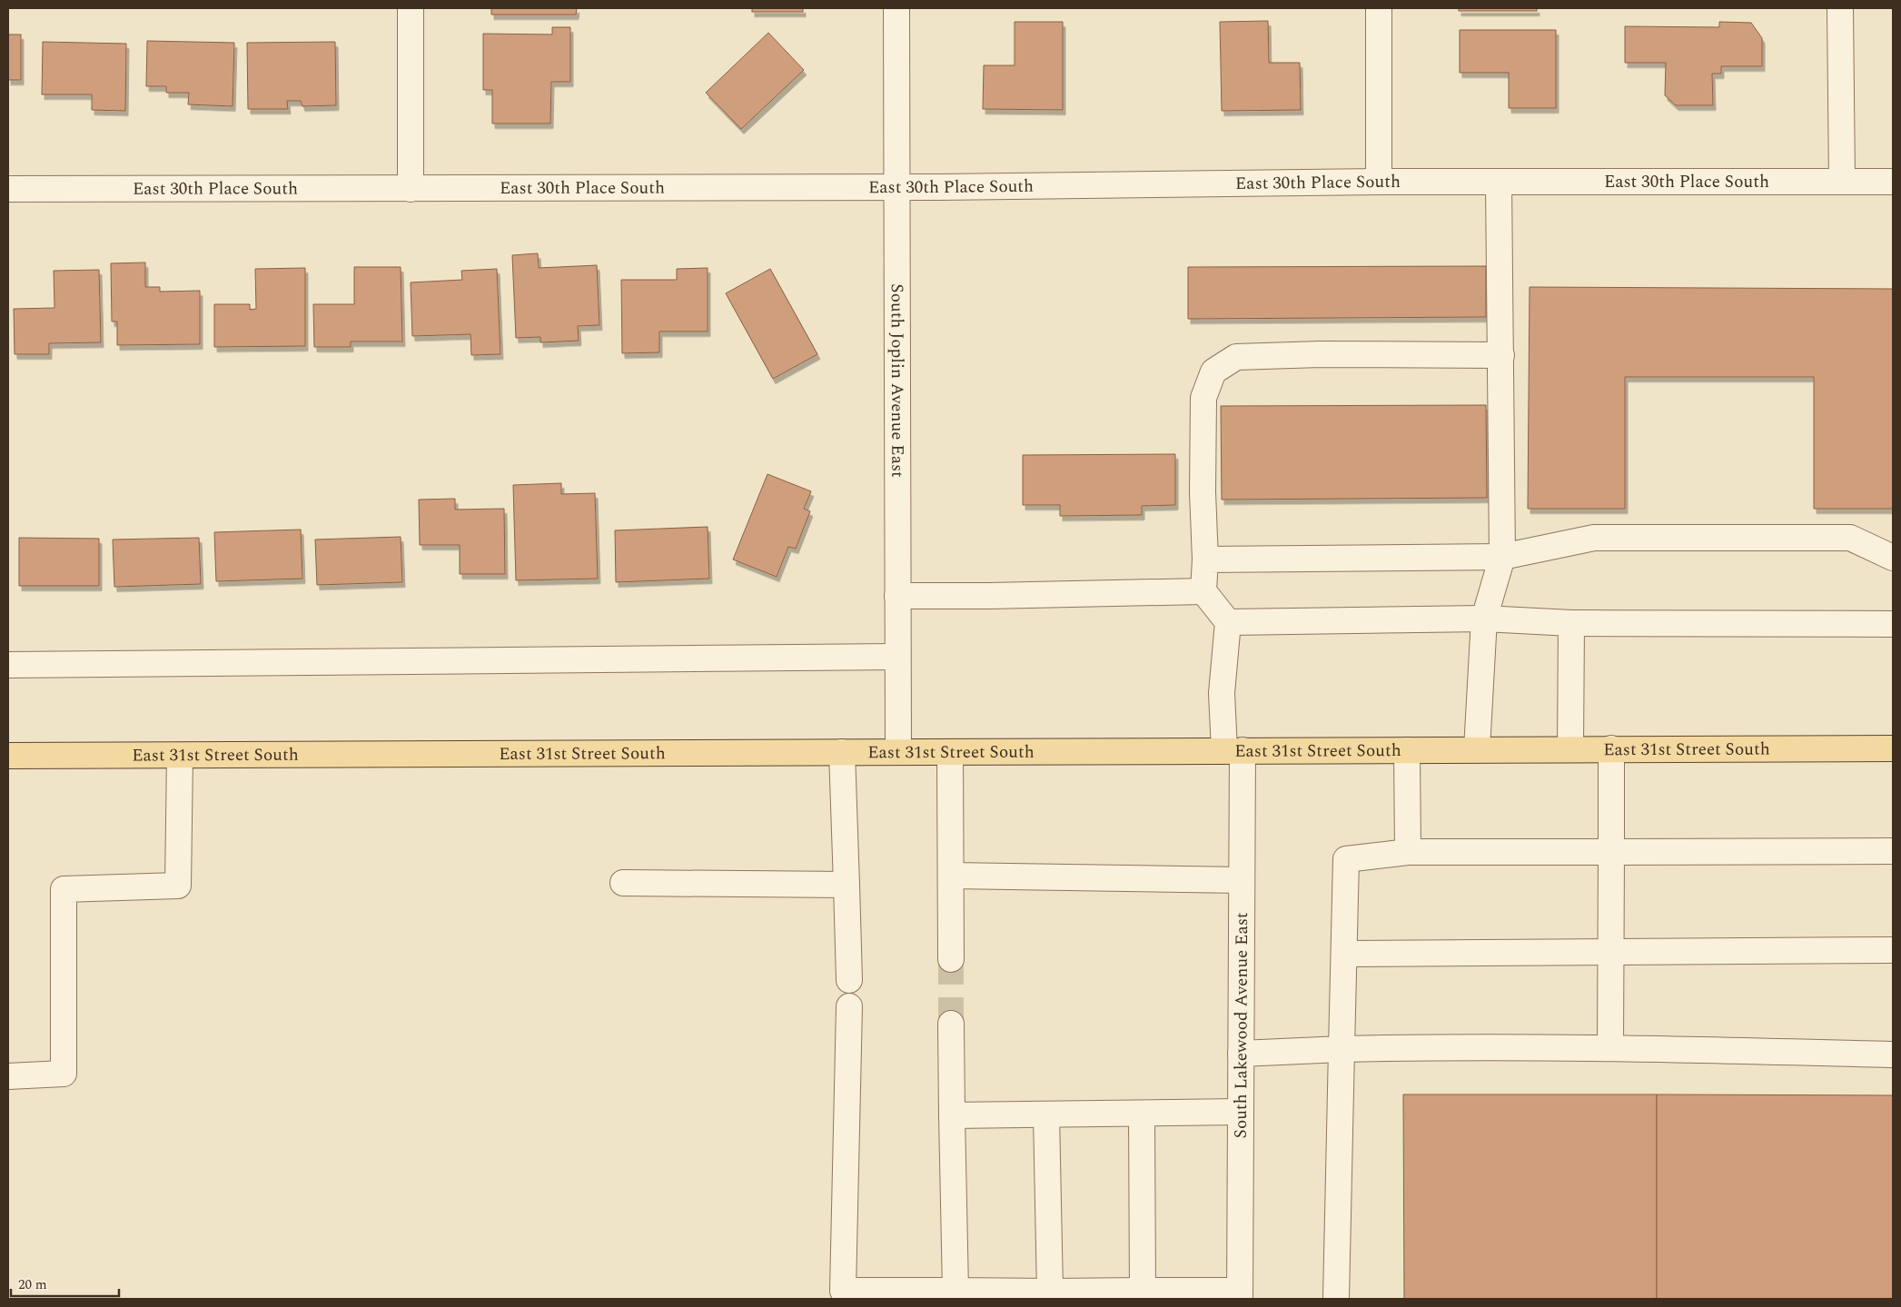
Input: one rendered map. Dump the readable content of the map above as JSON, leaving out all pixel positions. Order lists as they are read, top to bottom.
{
  "streets": {
    "main road": ["East 31st Street South"],
    "street": ["East 30th Place South", "South Joplin Avenue East", "South Lakewood Avenue East"]
  },
  "crossings": [
    ["East 30th Place South", "South Joplin Avenue East"],
    ["South Joplin Avenue East", "East 31st Street South"],
    ["East 31st Street South", "South Lakewood Avenue East"]
  ],
  "scale_bar": "20 m"
}
